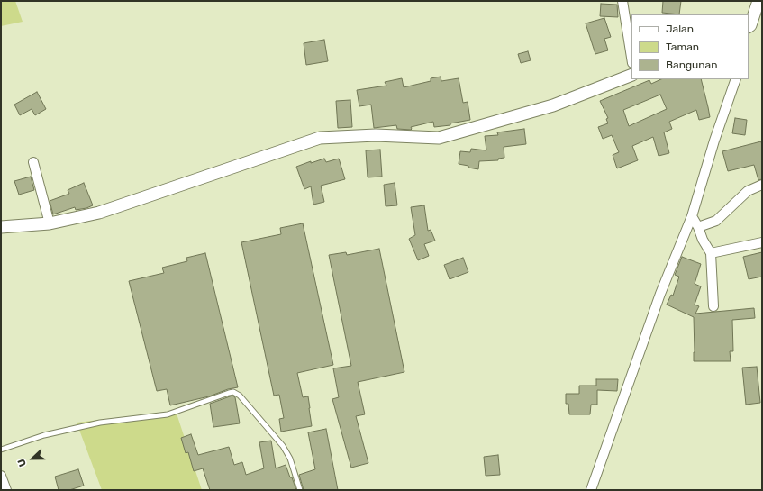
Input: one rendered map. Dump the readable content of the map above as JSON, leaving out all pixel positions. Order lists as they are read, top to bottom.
{
  "legend": ["Jalan", "Taman", "Bangunan"],
  "north": "left"
}
